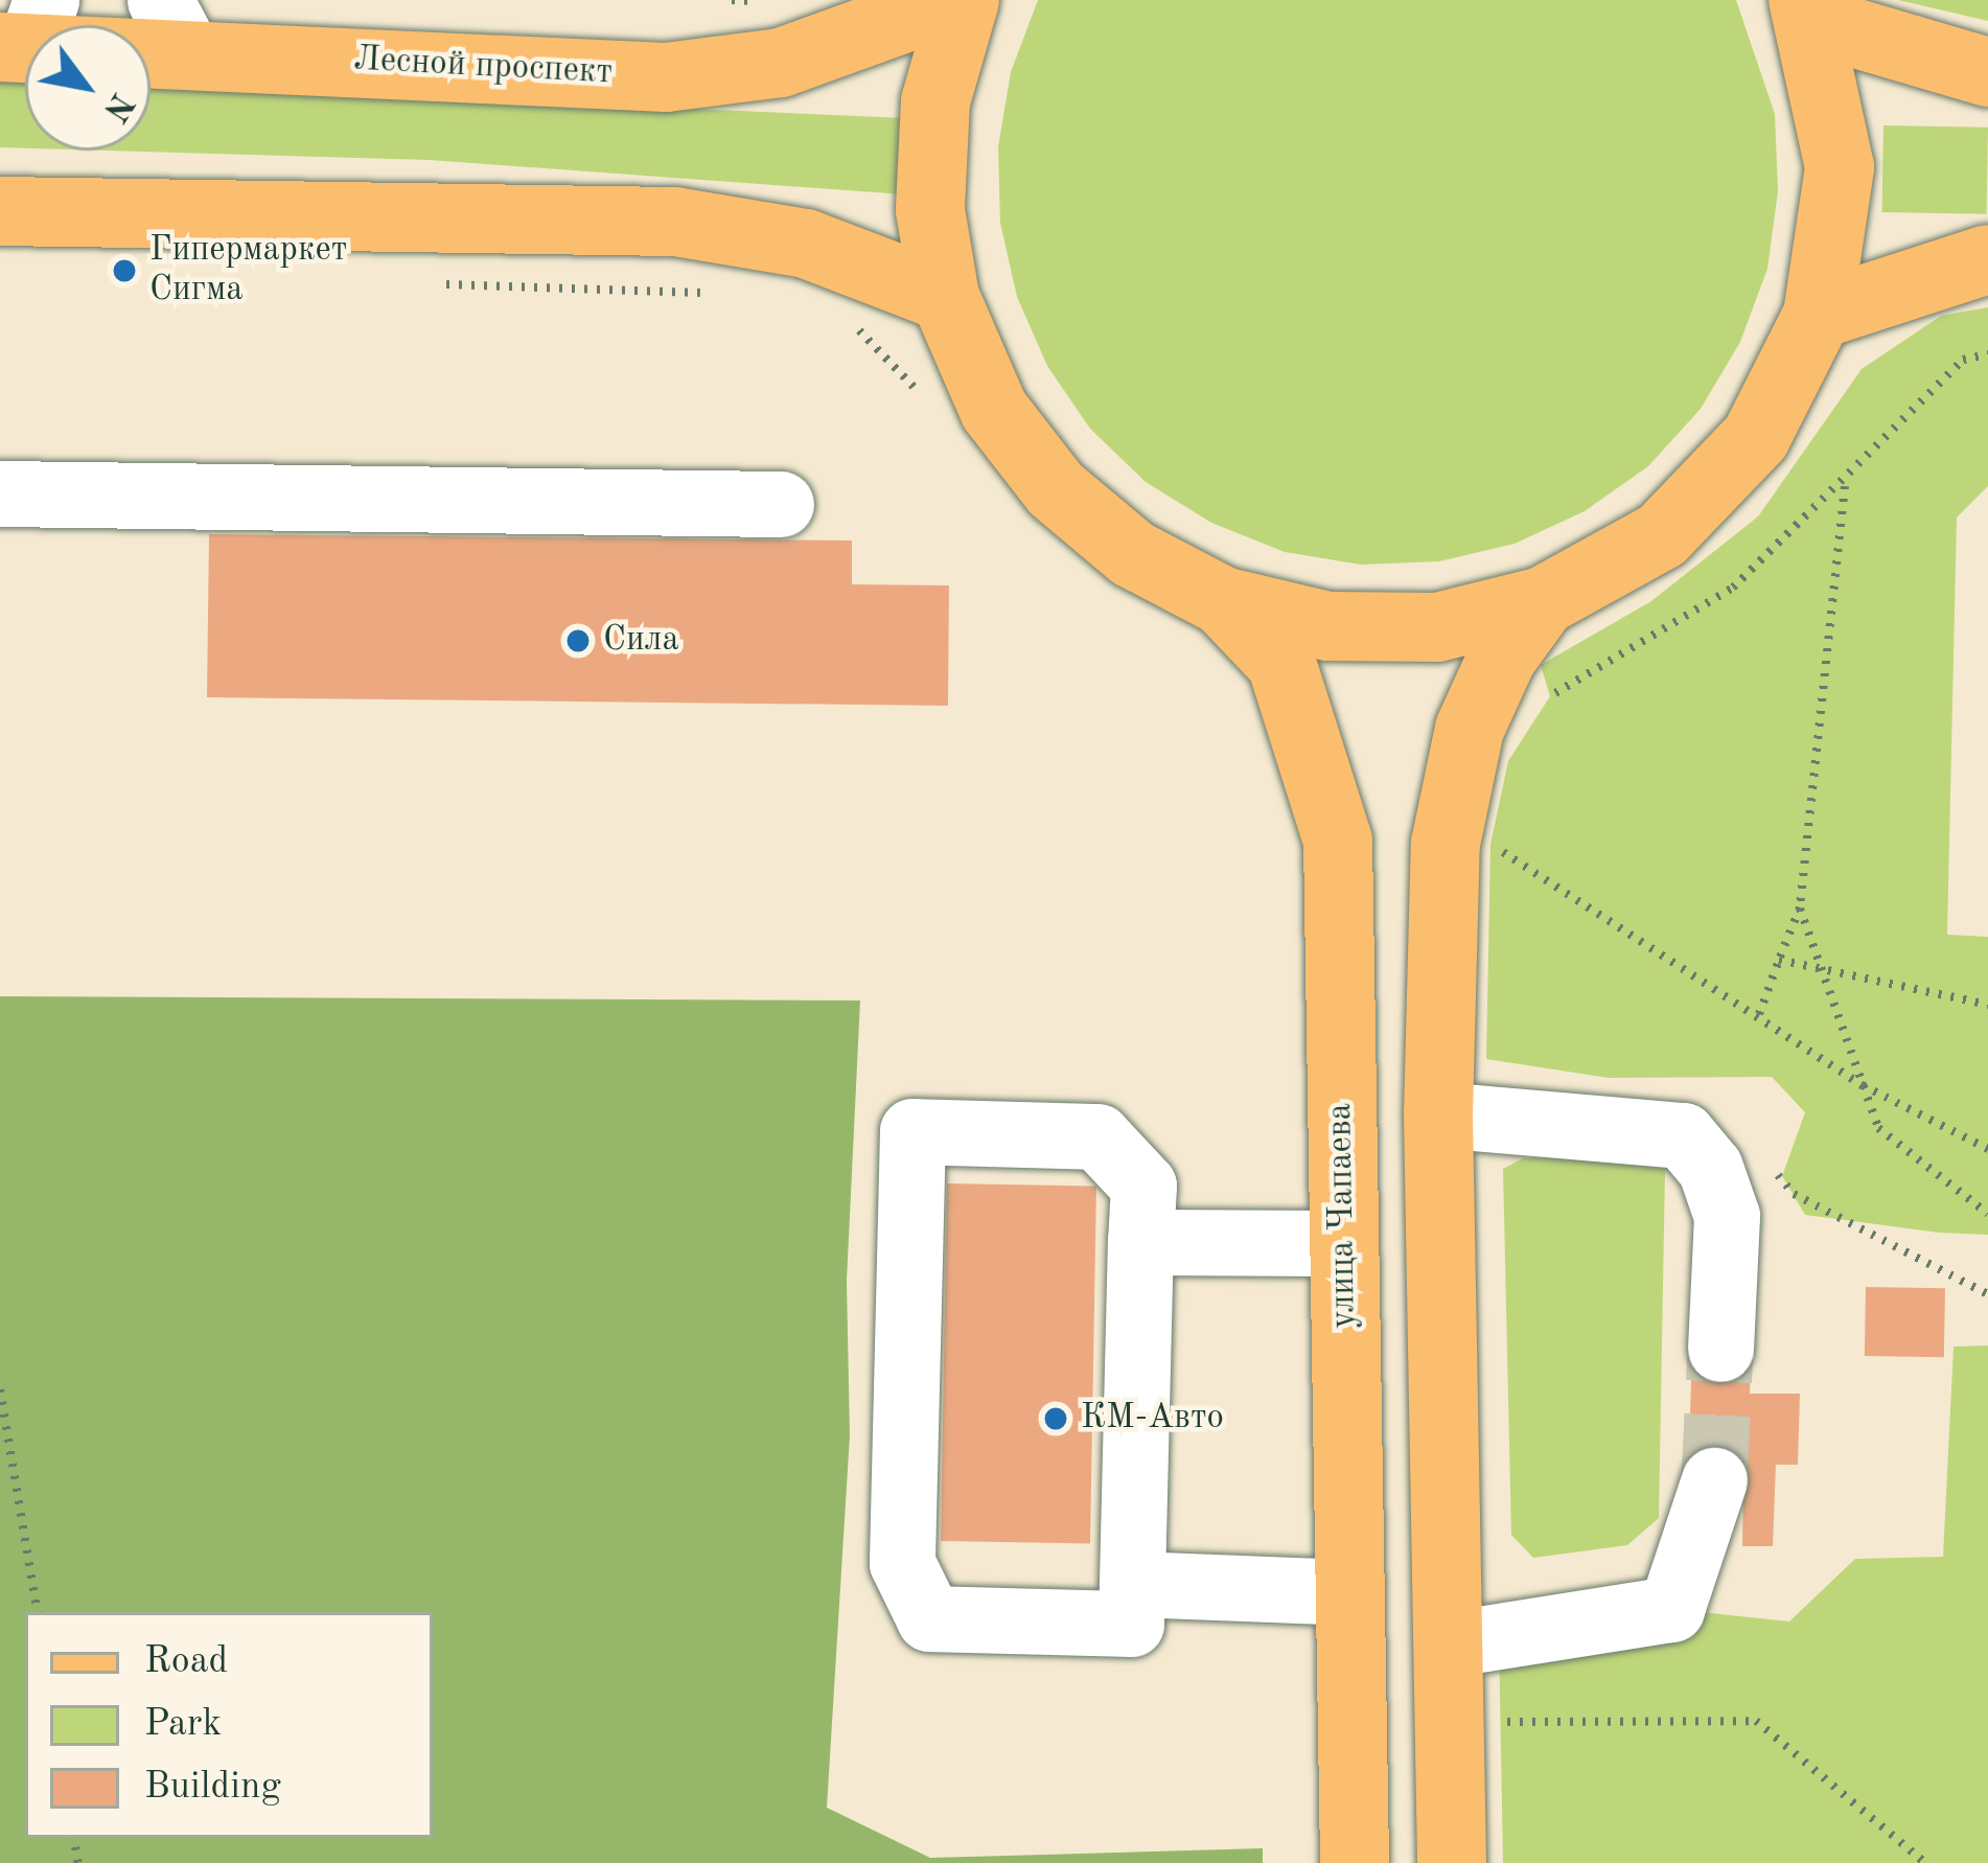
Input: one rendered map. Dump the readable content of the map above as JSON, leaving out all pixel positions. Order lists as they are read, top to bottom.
{
  "streets": {
    "main road": ["Лесной проспект", "улица Чапаева"]
  },
  "places": ["Гипермаркет Сигма", "Сила", "КМ-Авто"],
  "legend": ["Road", "Park", "Building"],
  "north": "bottom right"
}
